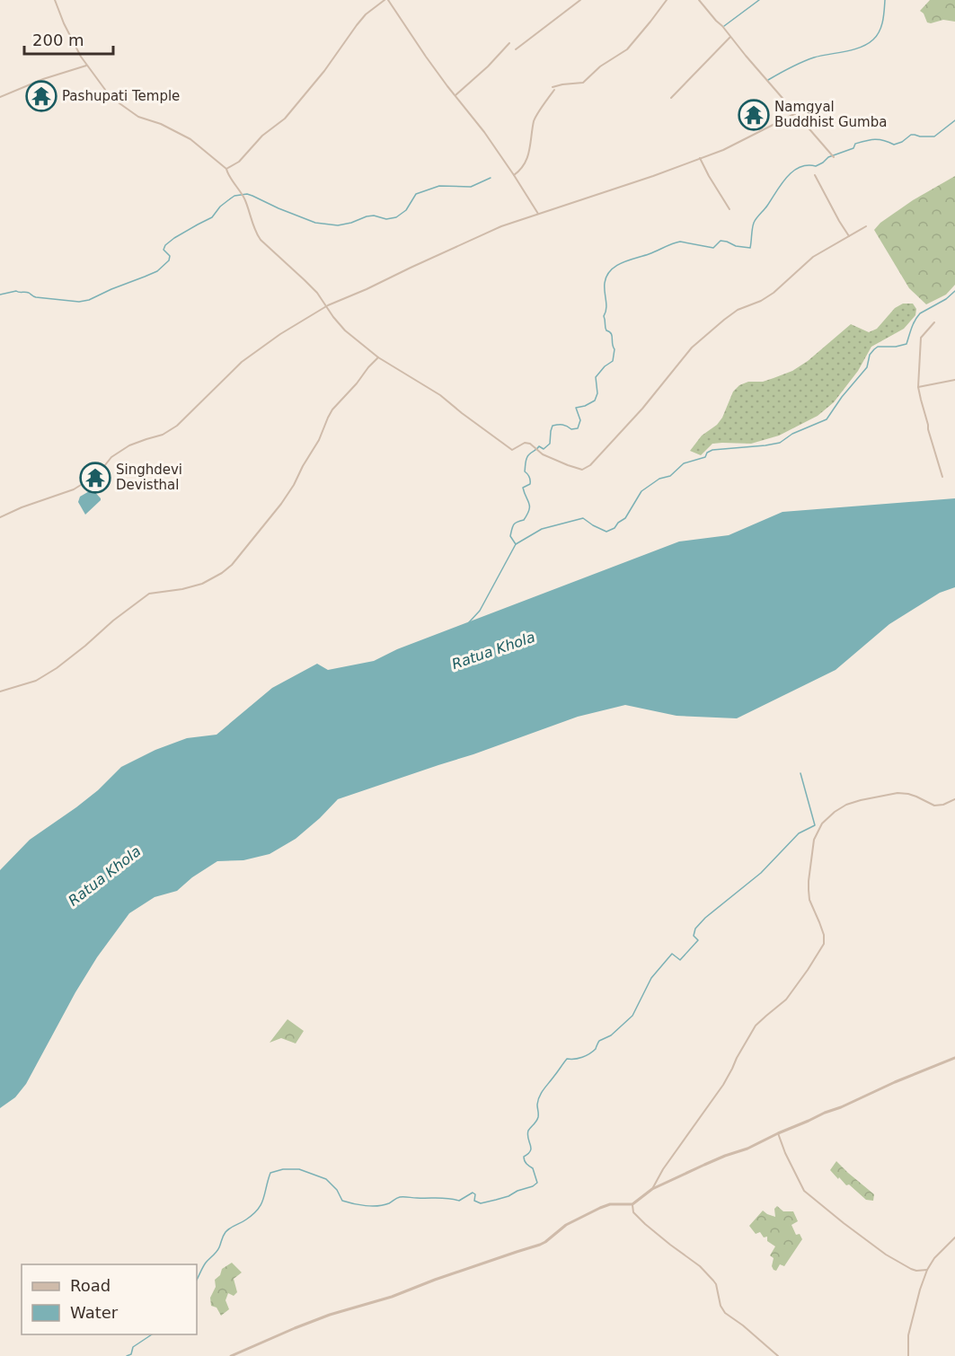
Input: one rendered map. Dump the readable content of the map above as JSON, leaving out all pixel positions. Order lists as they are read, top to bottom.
{
  "water": ["Ratua Khola"],
  "places": {
    "temple": ["Pashupati Temple", "Namgyal Buddhist Gumba", "Singhdevi Devisthal"]
  },
  "legend": ["Road", "Water"],
  "scale_bar": "200 m"
}
